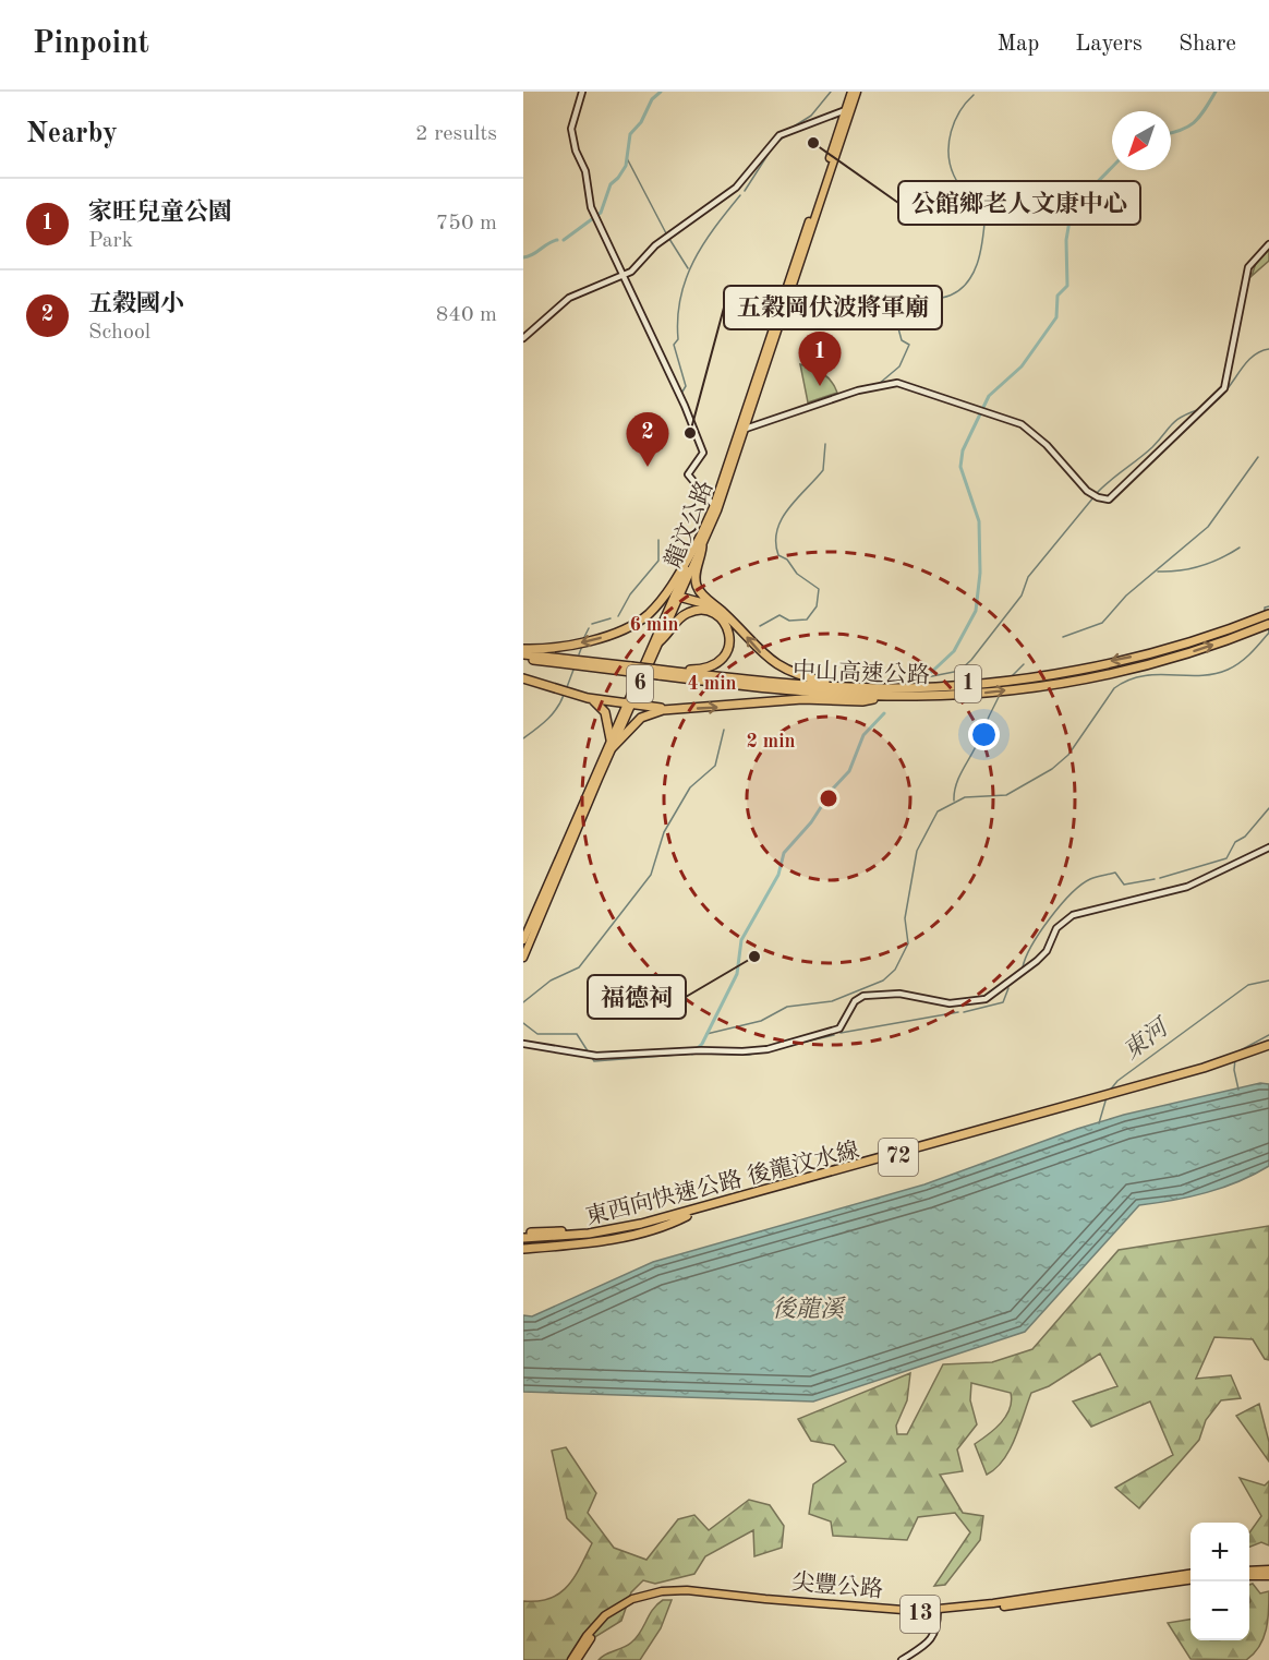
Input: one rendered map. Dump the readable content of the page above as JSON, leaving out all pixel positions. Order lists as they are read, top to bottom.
{
  "streets": {
    "highway": [
      "中山高速公路",
      "1",
      "72",
      "東西向快速公路 後龍汶水線"
    ],
    "main road": [
      "龍汶公路",
      "6",
      "尖豐公路",
      "13"
    ]
  },
  "crossings": [
    ["尖豐公路", "13"]
  ],
  "water": ["東河", "後龍溪"],
  "places": ["公館鄉老人文康中心", "五穀岡伏波將軍廟", "福德祠"],
  "north": "bottom left",
  "page": {
    "header": "Pinpoint",
    "nav": ["Map", "Layers", "Share"],
    "heading": ["Nearby", "2 results"],
    "list": [
      {
        "mark": "1",
        "name": "家旺兒童公園",
        "note": "Park",
        "value": "750 m"
      },
      {
        "mark": "2",
        "name": "五穀國小",
        "note": "School",
        "value": "840 m"
      }
    ],
    "pins": ["1", "2"],
    "map_buttons": ["+", "−"]
  },
  "rings": ["6 min", "4 min", "2 min"]
}
